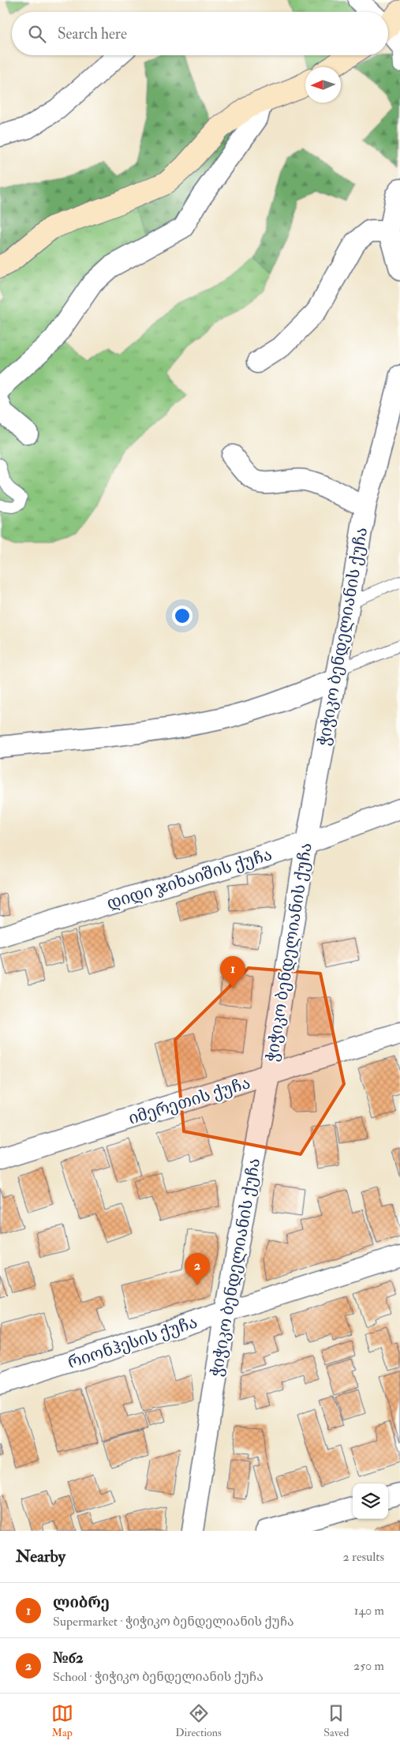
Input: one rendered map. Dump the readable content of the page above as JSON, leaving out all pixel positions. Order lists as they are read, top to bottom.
{
  "streets": {
    "street": [
      "ჭიჭიკო ბენდელიანის ქუჩა",
      "დიდი ჯიხაიშის ქუჩა",
      "იმერეთის ქუჩა",
      "რიონჰესის ქუჩა"
    ]
  },
  "crossings": [
    ["ჭიჭიკო ბენდელიანის ქუჩა", "დიდი ჯიხაიშის ქუჩა"],
    ["ჭიჭიკო ბენდელიანის ქუჩა", "იმერეთის ქუჩა"],
    ["ჭიჭიკო ბენდელიანის ქუჩა", "რიონჰესის ქუჩა"]
  ],
  "north": "left",
  "page": {
    "search": "Search here",
    "pins": ["1", "2"],
    "heading": ["Nearby", "2 results"],
    "list": [
      {
        "mark": "1",
        "name": "ლიბრე",
        "note": "Supermarket · ჭიჭიკო ბენდელიანის ქუჩა",
        "value": "140 m"
      },
      {
        "mark": "2",
        "name": "№62",
        "note": "School · ჭიჭიკო ბენდელიანის ქუჩა",
        "value": "250 m"
      }
    ],
    "nav": ["Map", "Directions", "Saved"]
  }
}
